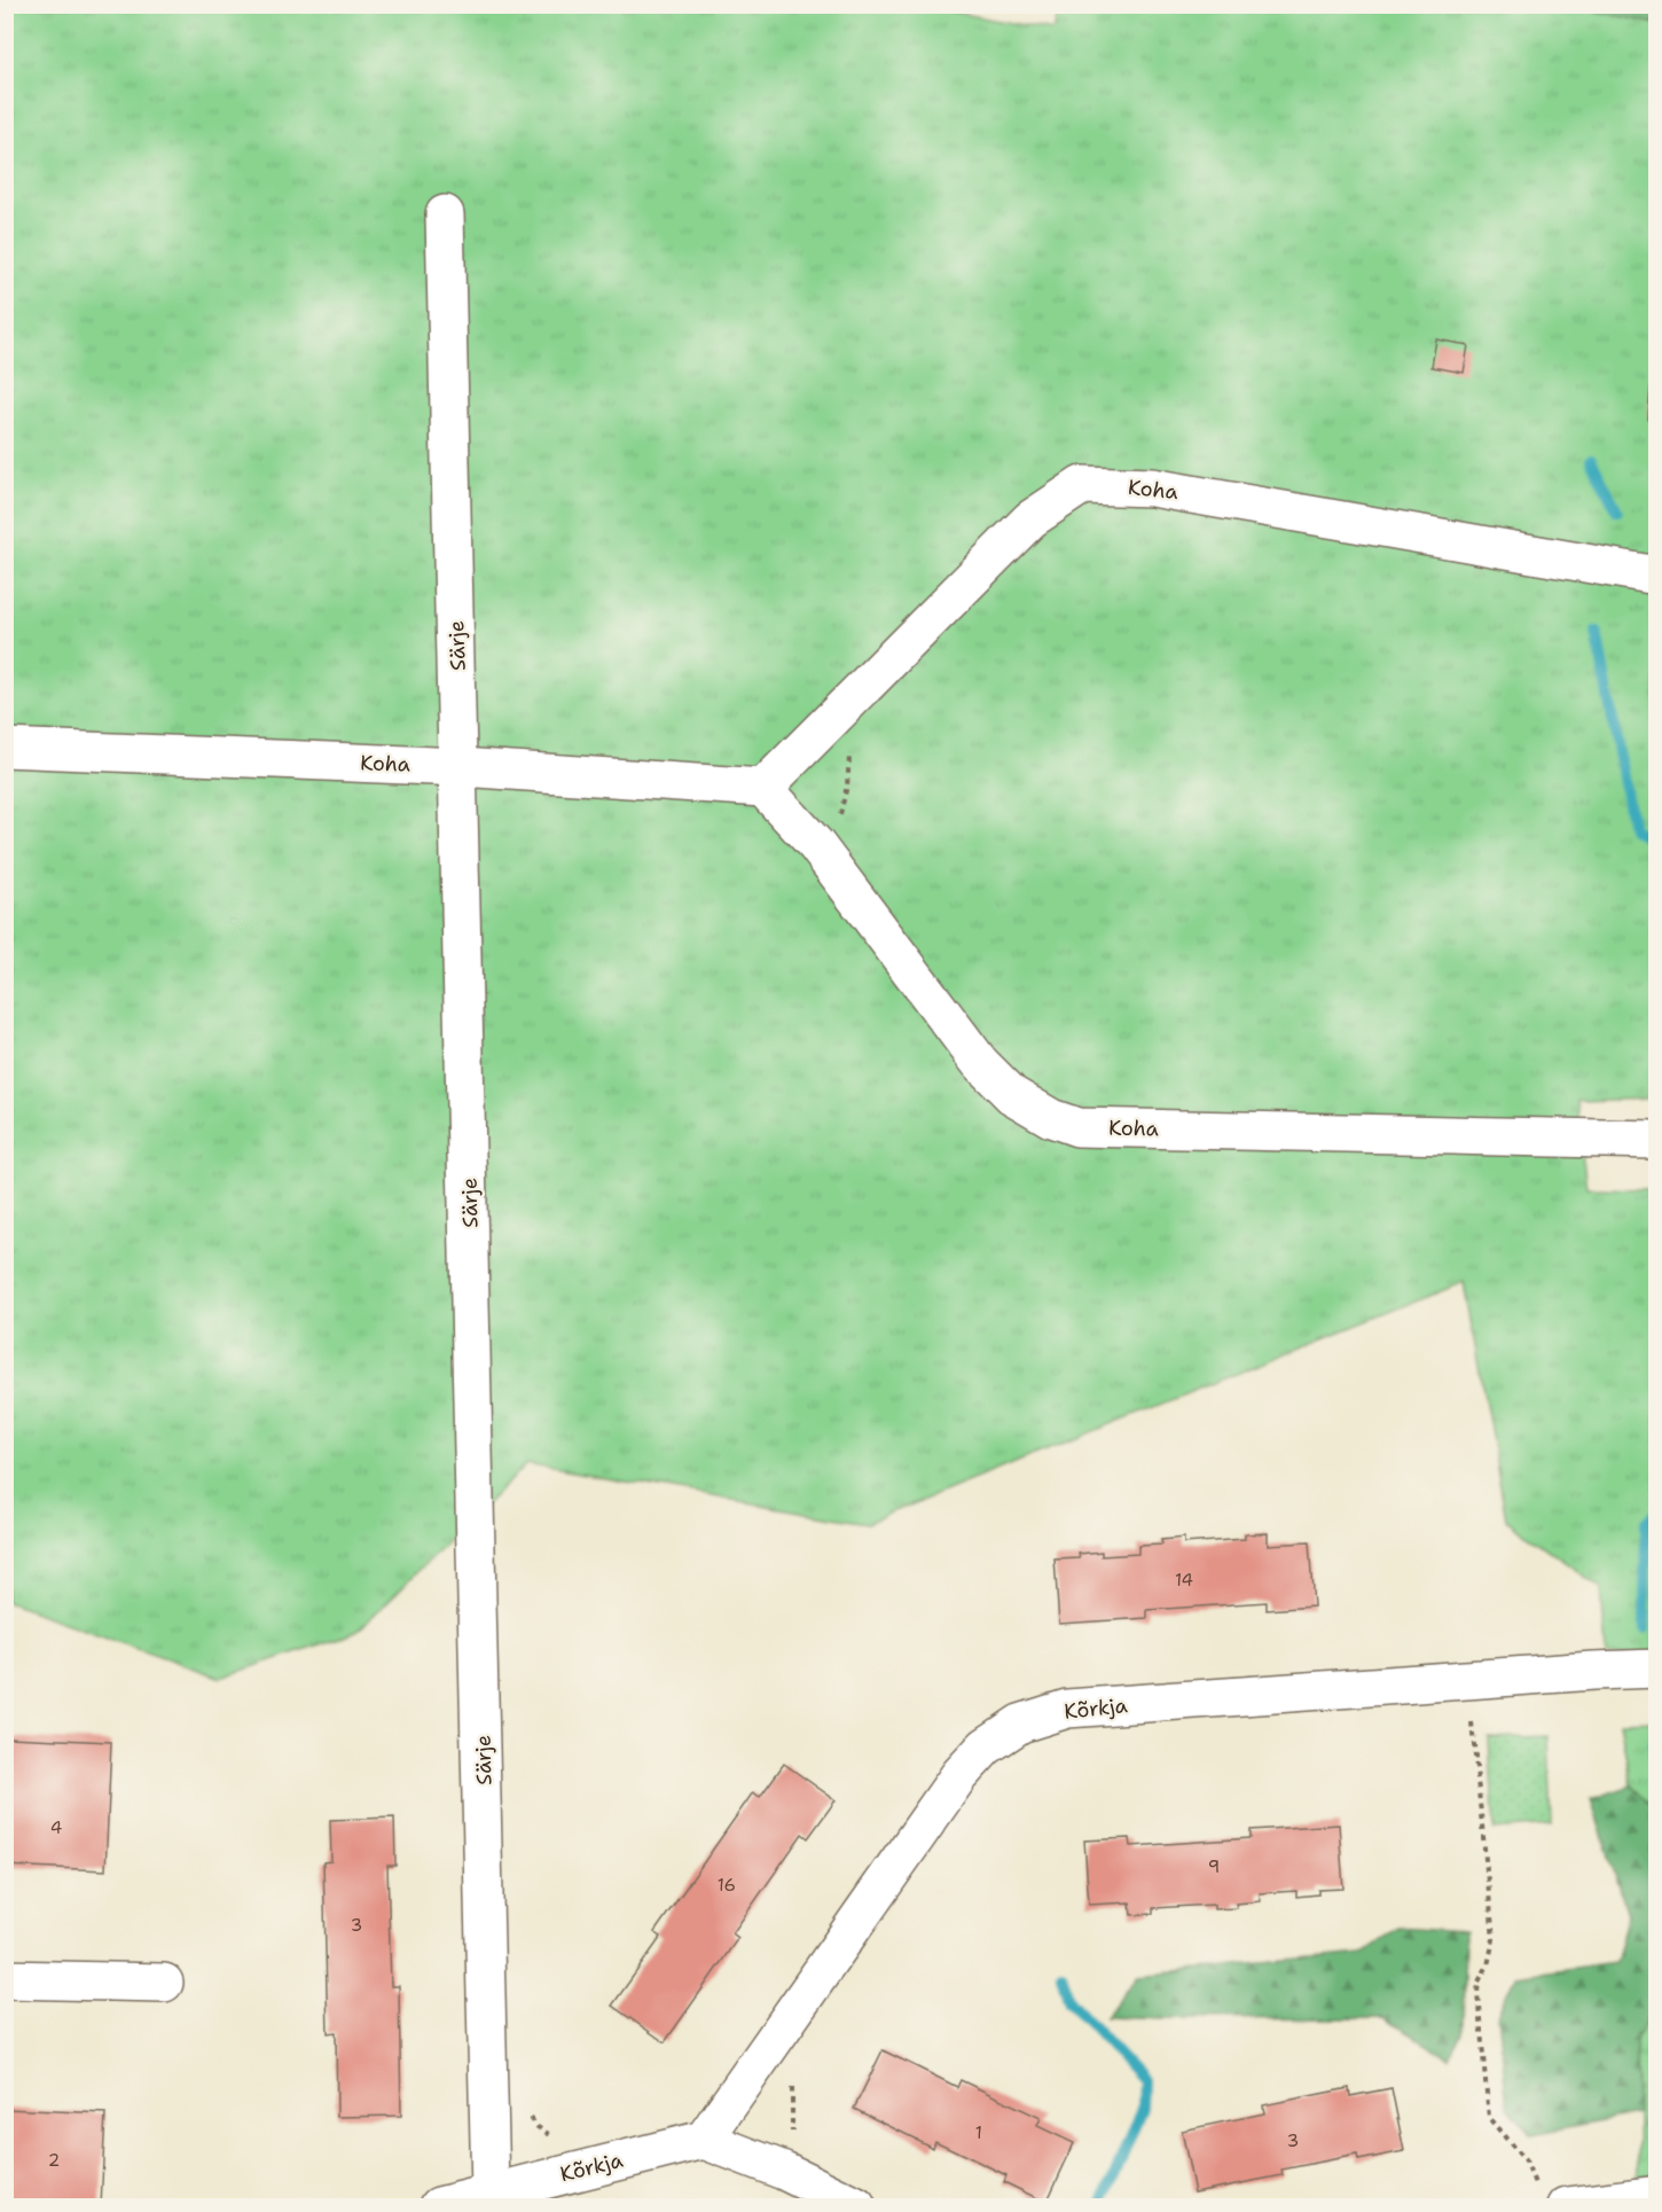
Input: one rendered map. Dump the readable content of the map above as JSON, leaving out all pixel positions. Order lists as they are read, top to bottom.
{
  "streets": {
    "street": ["Koha", "Särje", "Kõrkja"]
  },
  "crossings": [
    ["Koha", "Särje"],
    ["Särje", "Kõrkja"]
  ],
  "house_numbers": [
    "14",
    "4",
    "9",
    "16",
    "3",
    "1",
    "3",
    "2"
  ]
}
